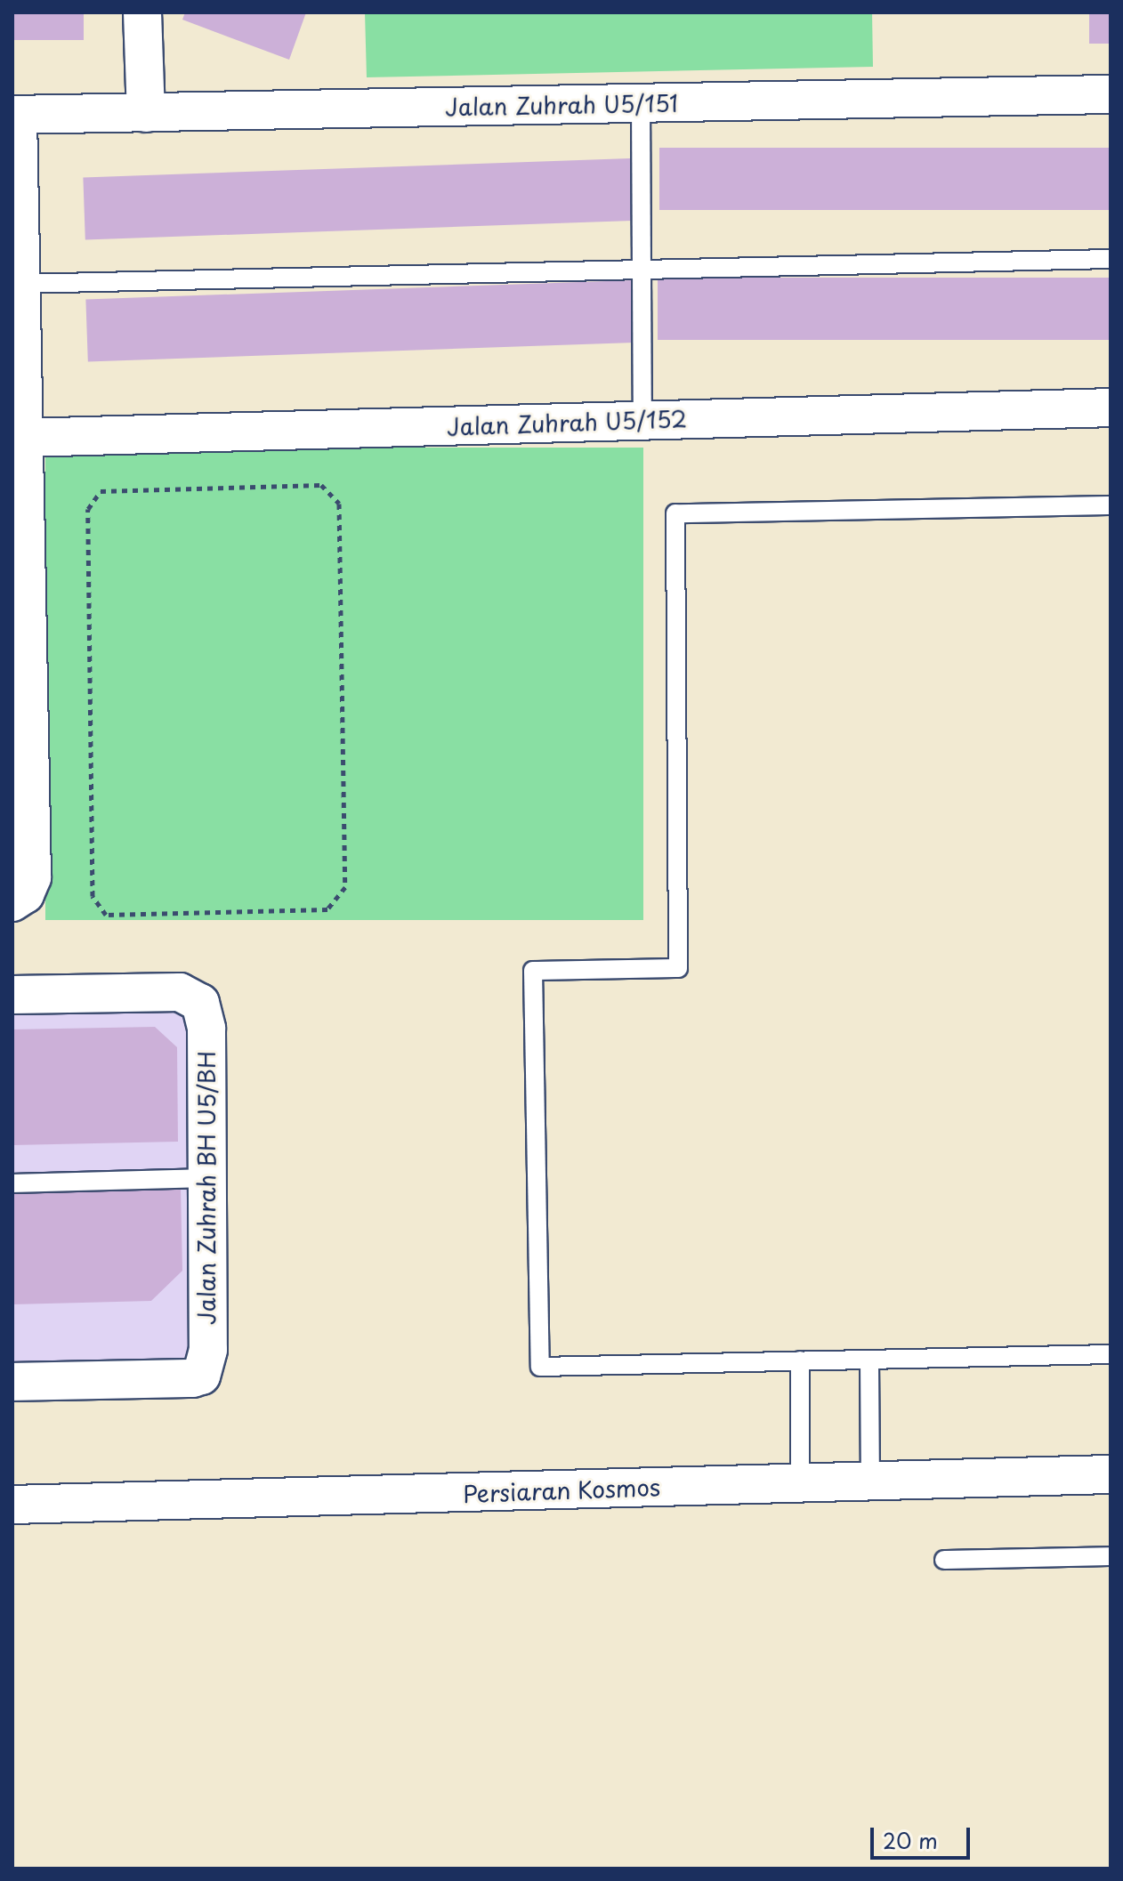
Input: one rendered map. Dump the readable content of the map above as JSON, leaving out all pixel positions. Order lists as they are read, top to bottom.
{
  "streets": {
    "street": [
      "Jalan Zuhrah U5/151",
      "Jalan Zuhrah U5/152",
      "Jalan Zuhrah BH U5/BH",
      "Persiaran Kosmos"
    ]
  },
  "scale_bar": "20 m"
}
